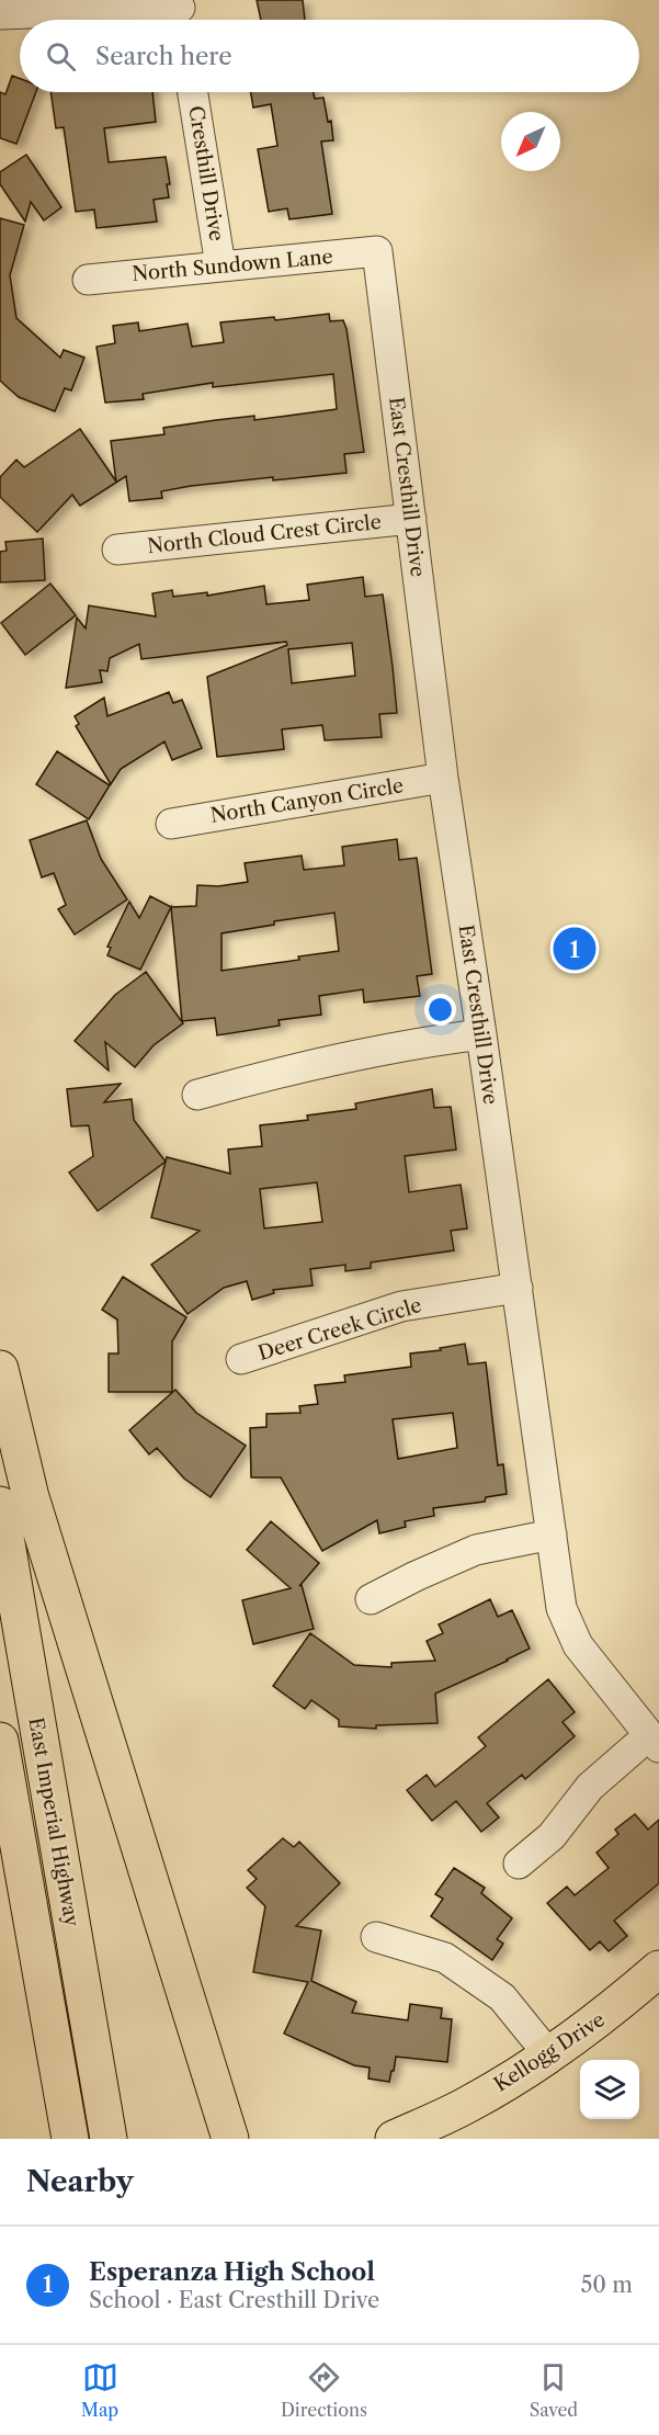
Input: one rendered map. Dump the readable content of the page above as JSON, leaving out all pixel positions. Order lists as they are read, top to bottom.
{
  "streets": {
    "main road": ["East Imperial Highway", "Kellogg Drive"],
    "street": [
      "Cresthill Drive",
      "North Sundown Lane",
      "East Cresthill Drive",
      "North Cloud Crest Circle",
      "North Canyon Circle",
      "Deer Creek Circle"
    ]
  },
  "crossings": [
    ["Cresthill Drive", "North Sundown Lane"],
    ["North Sundown Lane", "East Cresthill Drive"],
    ["East Cresthill Drive", "North Cloud Crest Circle"],
    ["East Cresthill Drive", "North Canyon Circle"],
    ["East Cresthill Drive", "Deer Creek Circle"]
  ],
  "north": "bottom left",
  "page": {
    "search": "Search here",
    "pins": "1",
    "heading": "Nearby",
    "list": [
      {
        "mark": "1",
        "name": "Esperanza High School",
        "note": "School · East Cresthill Drive",
        "value": "50 m"
      }
    ],
    "nav": ["Map", "Directions", "Saved"]
  }
}
